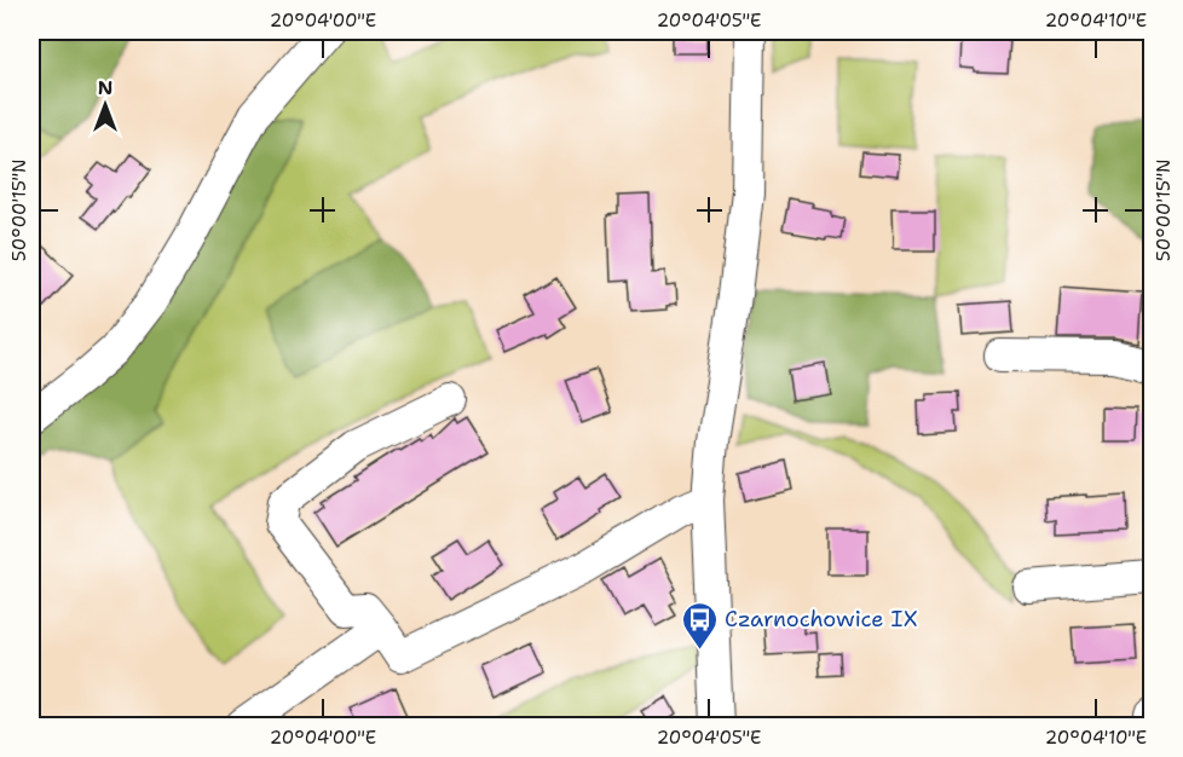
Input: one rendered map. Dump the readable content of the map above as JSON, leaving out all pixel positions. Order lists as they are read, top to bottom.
{
  "places": {
    "bus stop": ["Czarnochowice IX"]
  },
  "north": "top",
  "coordinates": [
    "20°04'00\"E",
    "20°04'05\"E",
    "20°04'10\"E",
    "50°00'15\"N"
  ]
}
